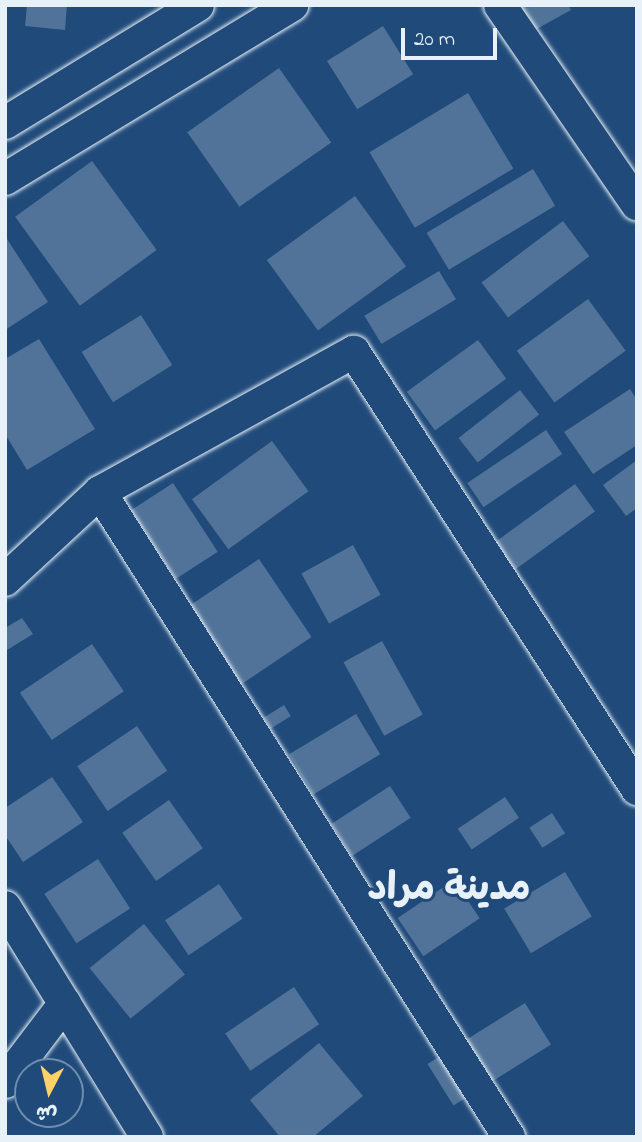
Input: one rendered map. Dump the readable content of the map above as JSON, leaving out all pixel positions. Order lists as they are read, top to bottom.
{
  "districts": ["مدينة مراد"],
  "scale_bar": "20 m",
  "north": "bottom"
}
